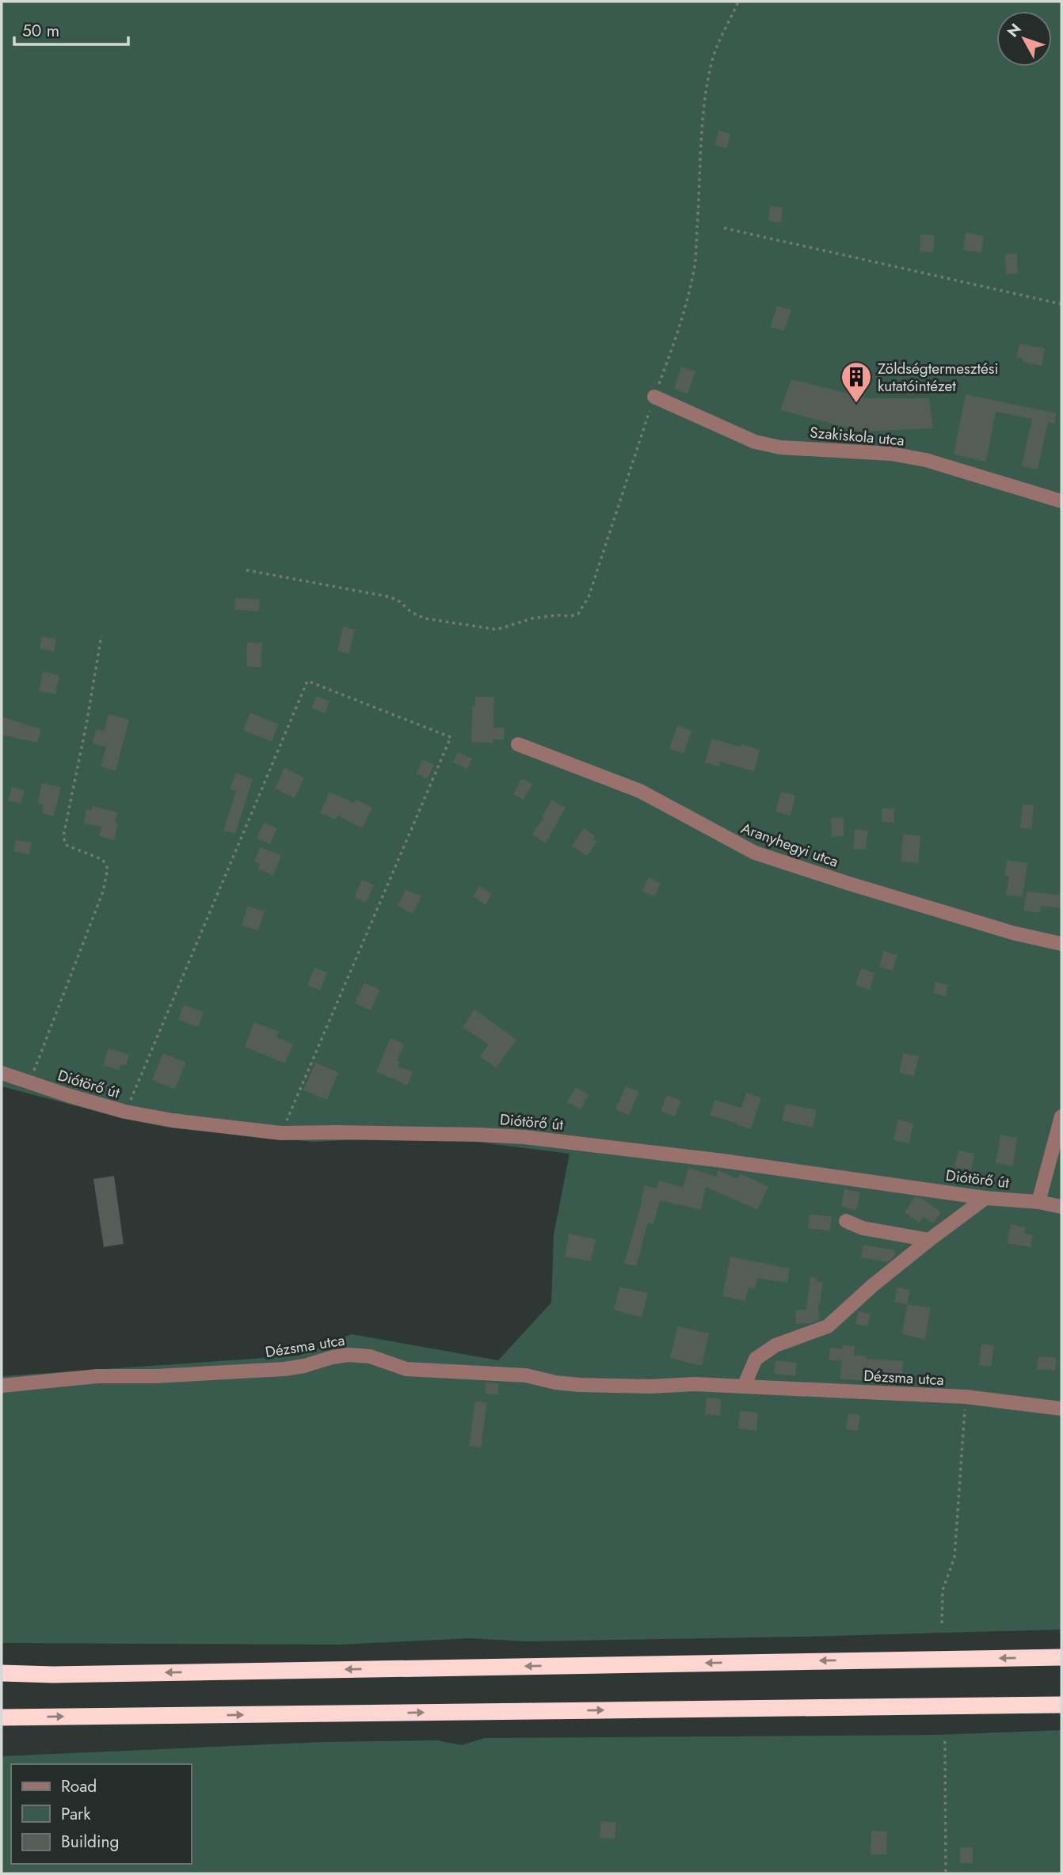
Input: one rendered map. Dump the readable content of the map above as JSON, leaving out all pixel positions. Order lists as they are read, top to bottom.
{
  "streets": {
    "street": [
      "Szakiskola utca",
      "Aranyhegyi utca",
      "Diótörő út",
      "Dézsma utca"
    ]
  },
  "places": {
    "building": ["Zöldségtermesztési kutatóintézet"]
  },
  "legend": ["Road", "Park", "Building"],
  "scale_bar": "50 m",
  "north": "top left"
}
